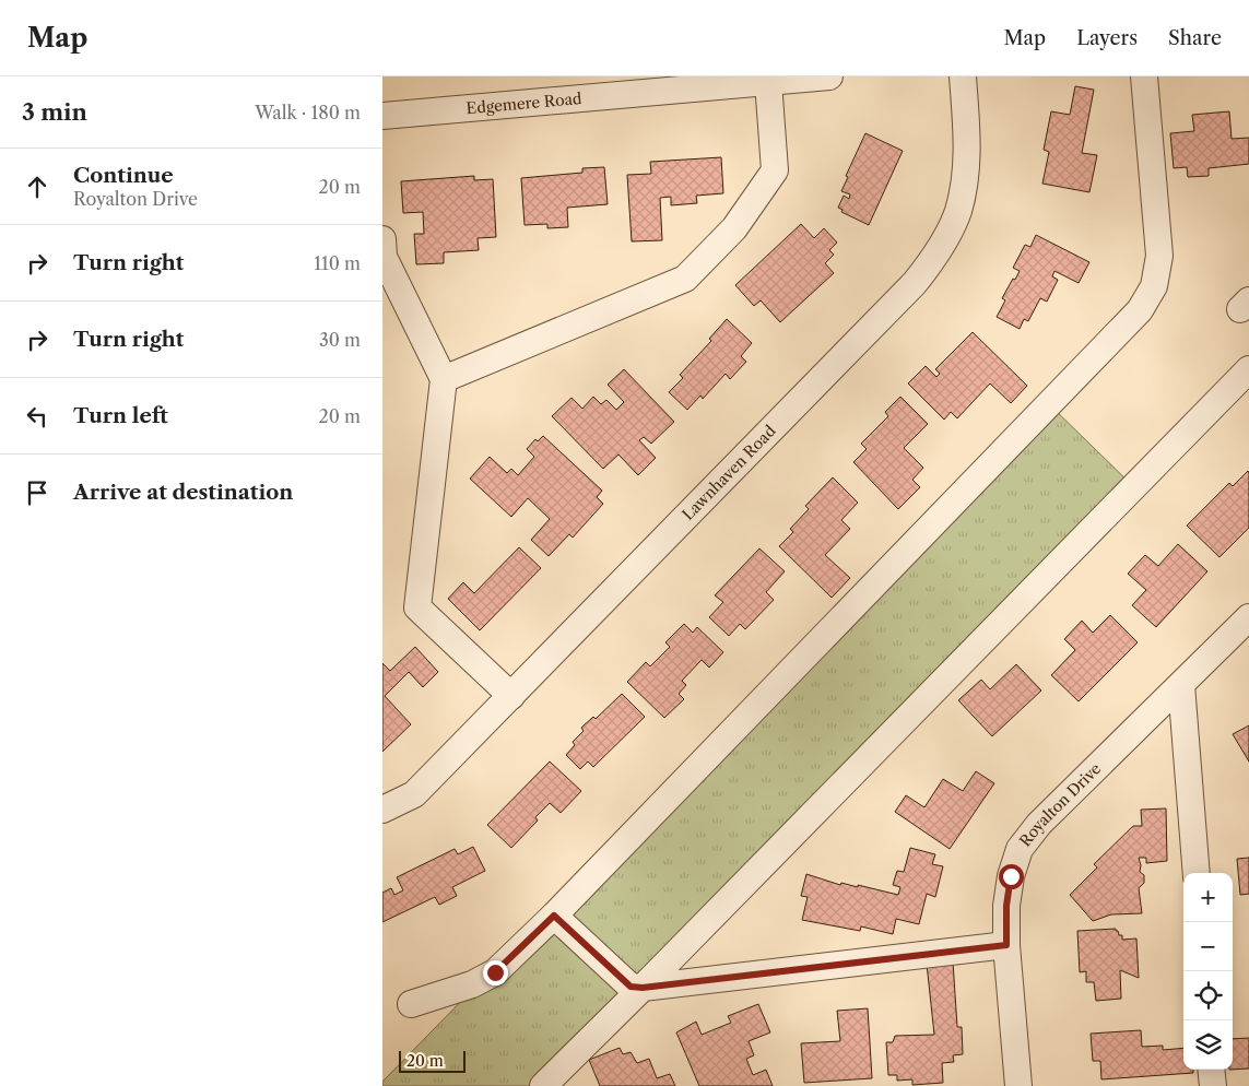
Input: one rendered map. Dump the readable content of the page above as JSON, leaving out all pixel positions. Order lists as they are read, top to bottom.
{
  "streets": {
    "street": ["Edgemere Road", "Lawnhaven Road", "Royalton Drive"]
  },
  "scale_bar": "20 m",
  "page": {
    "header": "Map",
    "nav": ["Map", "Layers", "Share"],
    "heading": ["3 min", "Walk · 180 m"],
    "list": [
      ["Continue", "Royalton Drive", "20 m"],
      ["Turn right", "110 m"],
      ["Turn right", "30 m"],
      ["Turn left", "20 m"],
      "Arrive at destination"
    ],
    "map_buttons": ["+", "−"],
    "scale": "20 m"
  }
}
